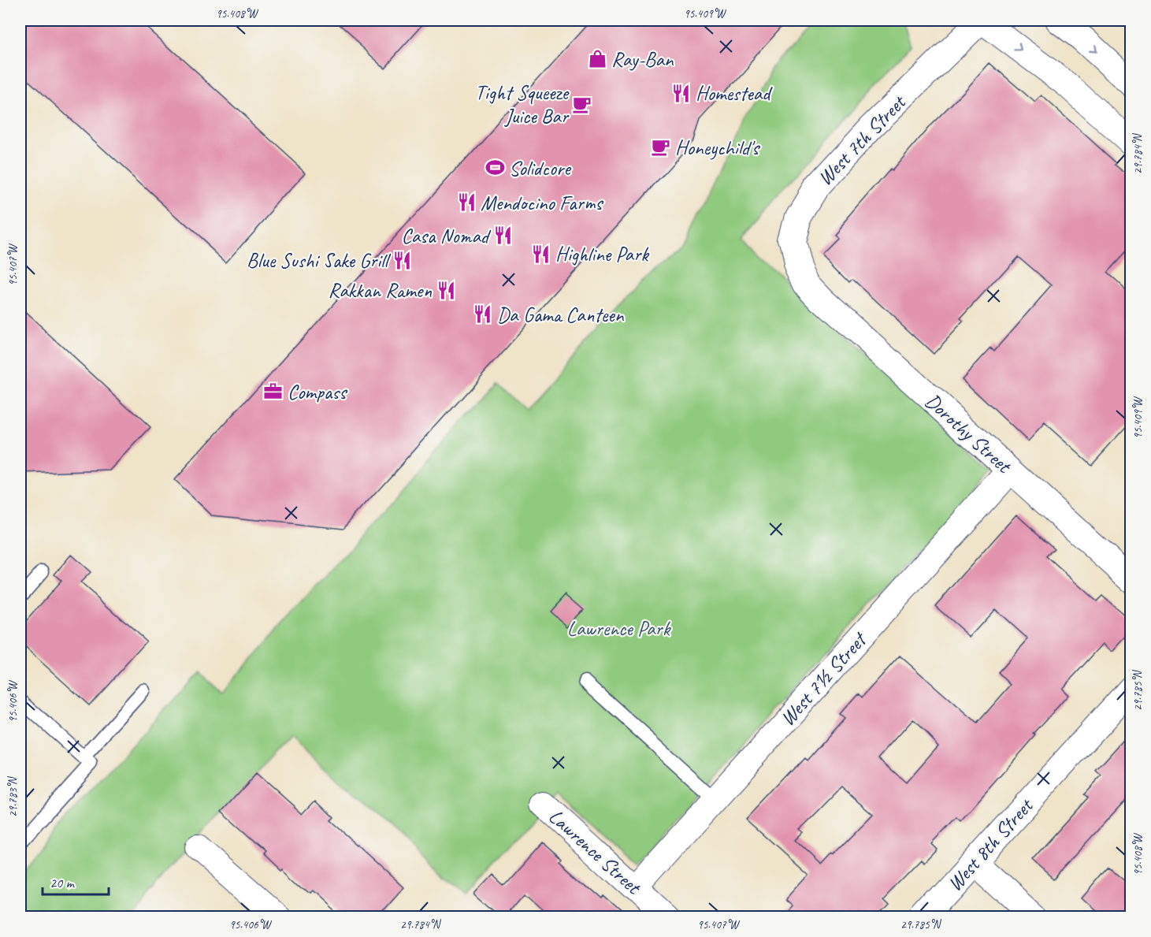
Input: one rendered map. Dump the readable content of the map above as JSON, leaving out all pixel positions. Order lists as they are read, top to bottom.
{
  "streets": {
    "street": [
      "West 7th Street",
      "Dorothy Street",
      "West 7½ Street",
      "West 8th Street",
      "Lawrence Street"
    ]
  },
  "crossings": [
    ["West 7th Street", "Dorothy Street"],
    ["Dorothy Street", "West 7½ Street"],
    ["West 7½ Street", "Lawrence Street"]
  ],
  "parks": ["Lawrence Park"],
  "places": {
    "shop": ["Ray-Ban"],
    "restaurant": [
      "Homestead",
      "Mendocino Farms",
      "Casa Nomad",
      "Highline Park",
      "Blue Sushi Sake Grill",
      "Rakkan Ramen",
      "Da Gama Canteen"
    ],
    "cafe": ["Tight Squeeze Juice Bar", "Honeychild's"],
    "sports": ["Solidcore"],
    "office": ["Compass"]
  },
  "scale_bar": "20 m",
  "coordinates": [
    "95.408°W",
    "95.409°W",
    "29.784°N",
    "95.407°W",
    "29.785°N",
    "95.406°W",
    "29.783°N"
  ]
}
